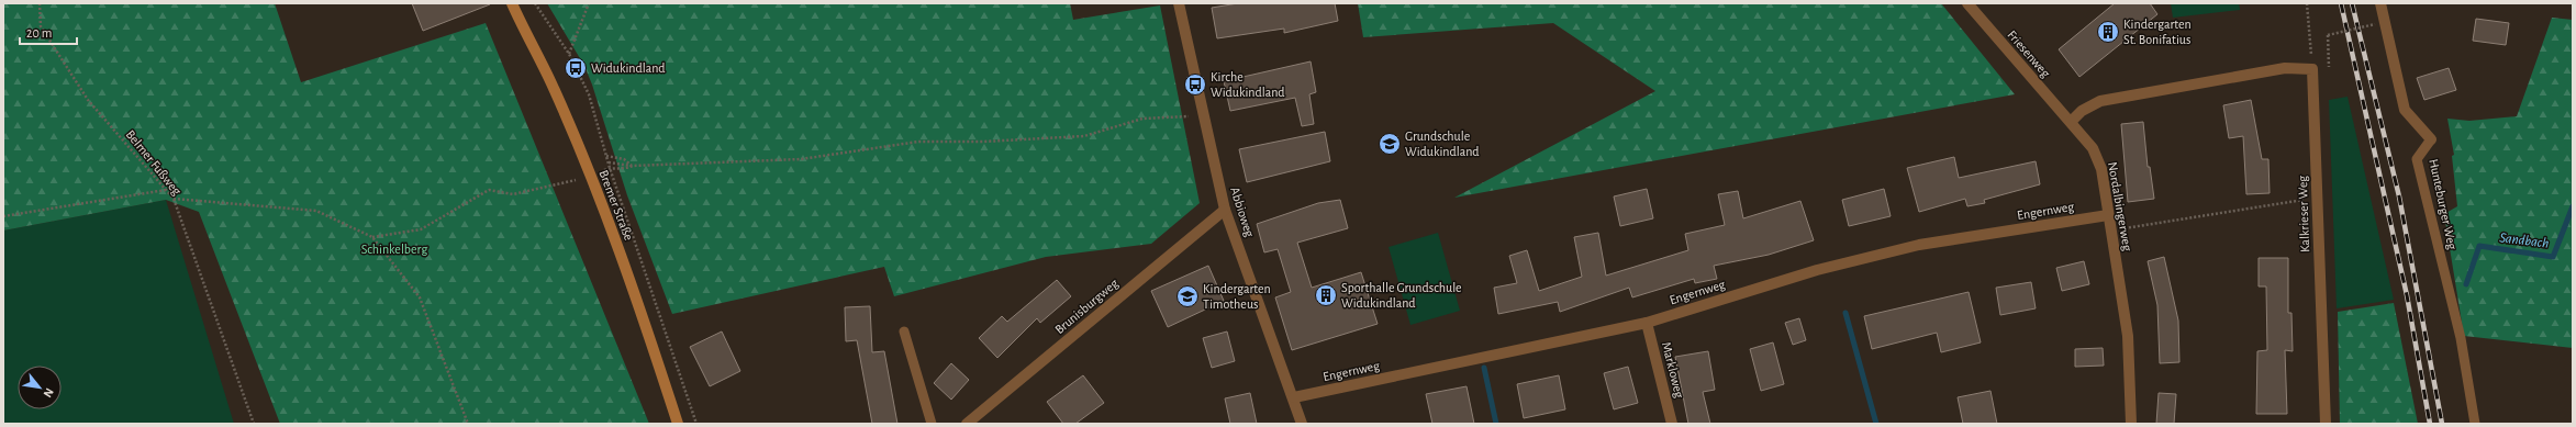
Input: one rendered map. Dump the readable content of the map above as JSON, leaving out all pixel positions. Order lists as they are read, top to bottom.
{
  "streets": {
    "main road": ["Bremer Straße"],
    "street": [
      "Friesenweg",
      "Hunteburger Weg",
      "Nordalbingerweg",
      "Engernweg",
      "Abbioweg",
      "Kalkrieser Weg",
      "Brunisburgweg",
      "Markloweg"
    ],
    "path": ["Belmer Fußweg"]
  },
  "crossings": [
    ["Friesenweg", "Nordalbingerweg"],
    ["Nordalbingerweg", "Engernweg"],
    ["Engernweg", "Abbioweg"],
    ["Engernweg", "Markloweg"],
    ["Abbioweg", "Brunisburgweg"]
  ],
  "water": ["Sandbach"],
  "parks": ["Schinkelberg"],
  "places": {
    "building": ["Kindergarten St. Bonifatius", "Sporthalle Grundschule Widukindland"],
    "bus stop": ["Widukindland", "Kirche Widukindland"],
    "school or university": ["Grundschule Widukindland", "Kindergarten Timotheus"]
  },
  "scale_bar": "20 m",
  "north": "bottom right"
}
